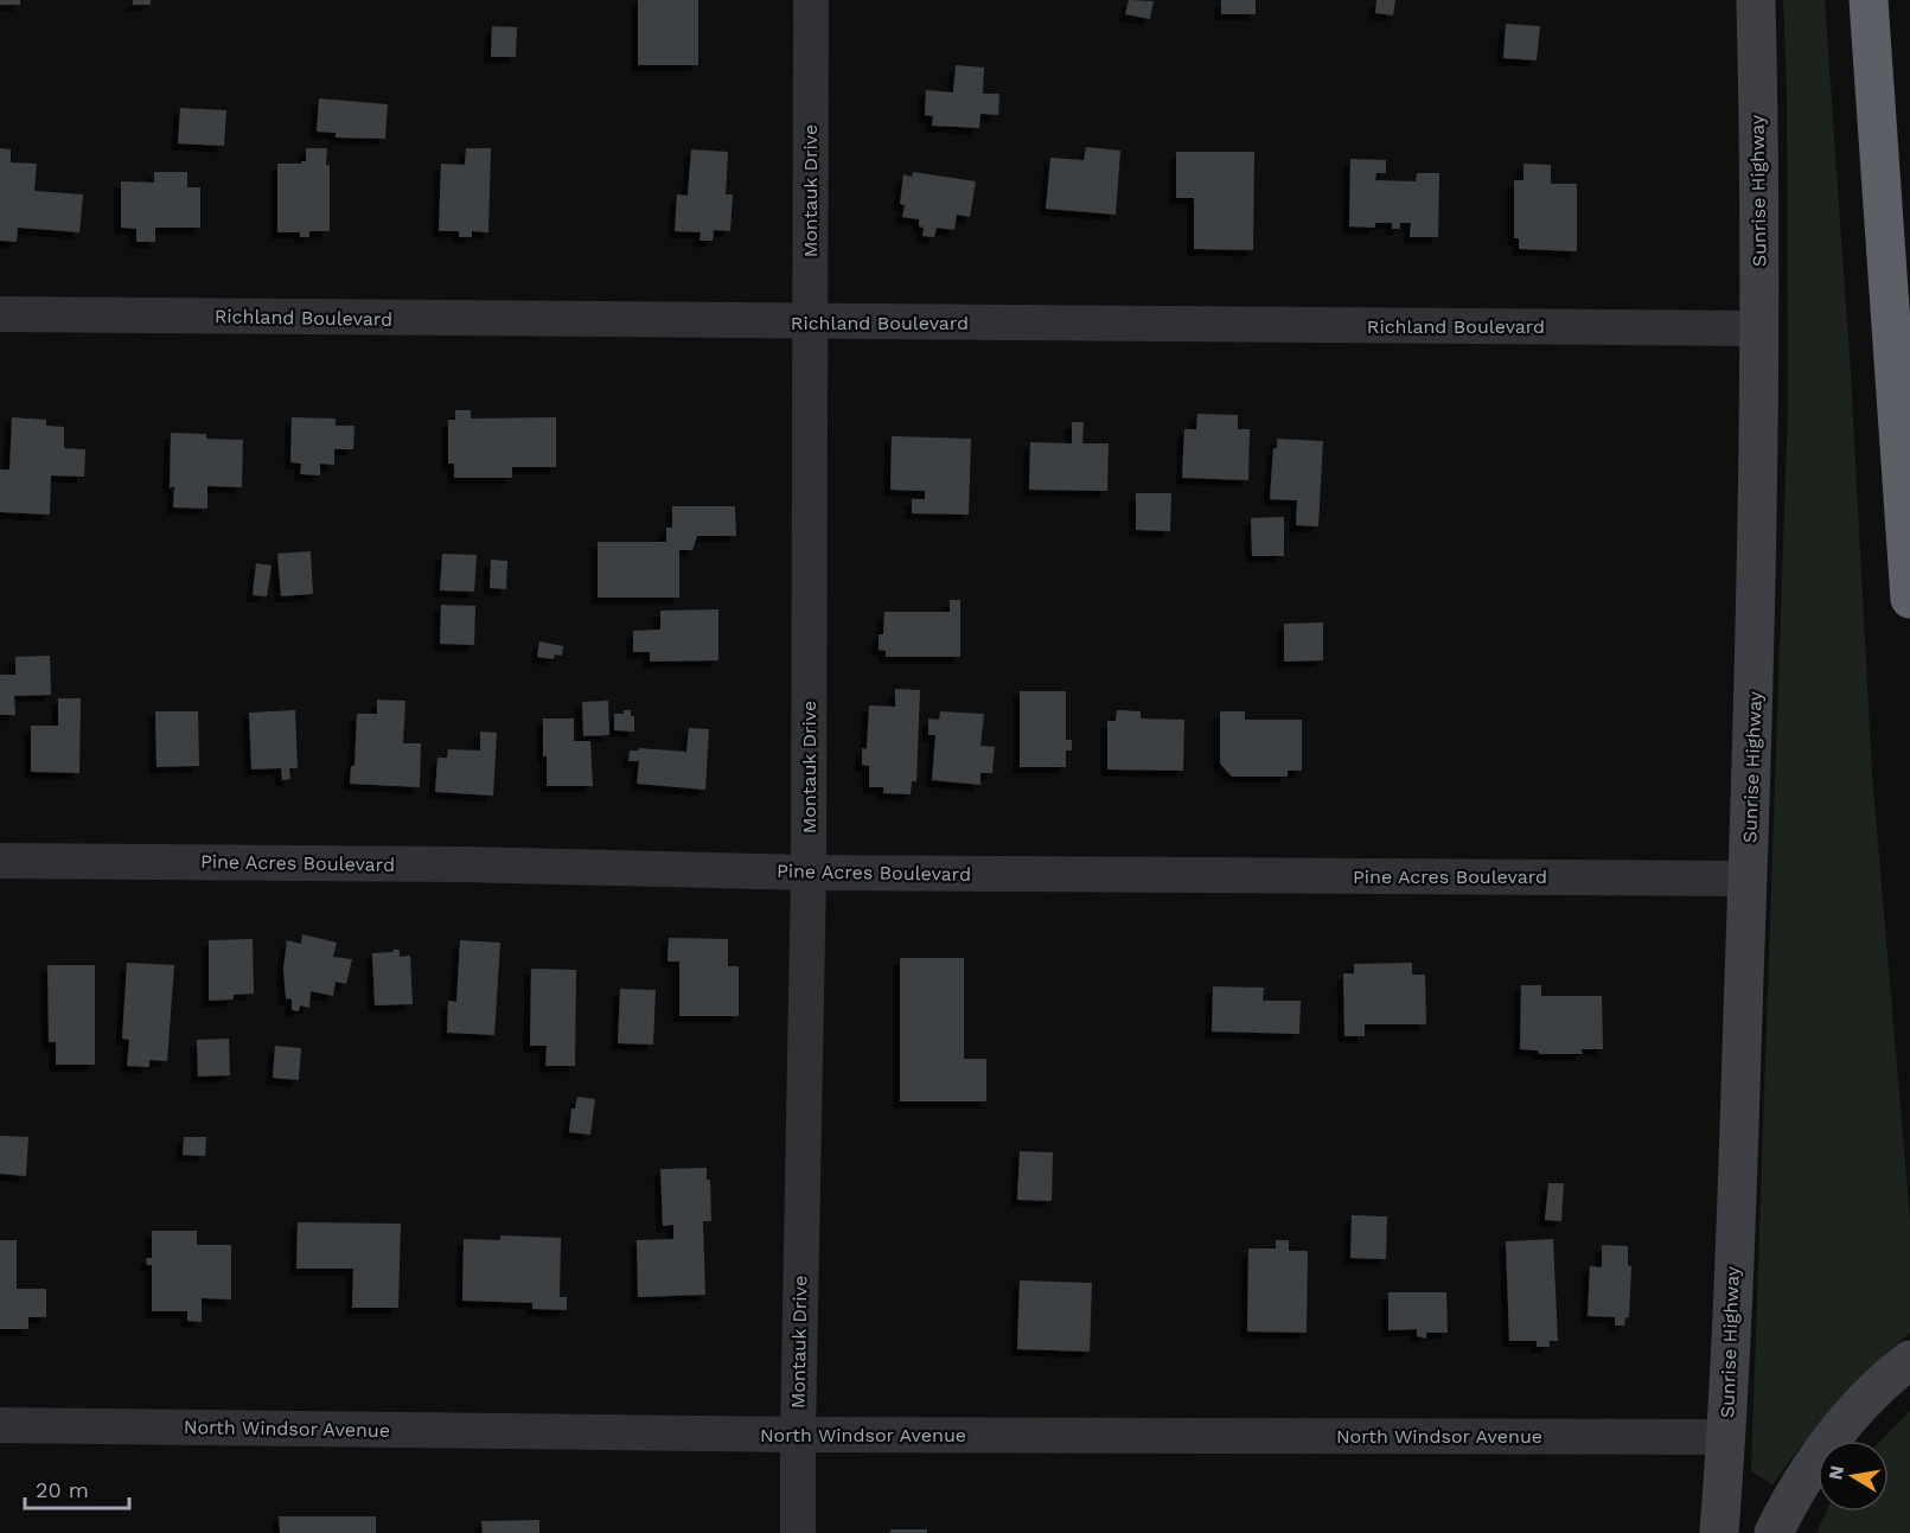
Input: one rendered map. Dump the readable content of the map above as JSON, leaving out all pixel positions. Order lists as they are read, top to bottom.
{
  "streets": {
    "main road": ["Sunrise Highway"],
    "street": [
      "Montauk Drive",
      "Richland Boulevard",
      "Pine Acres Boulevard",
      "North Windsor Avenue"
    ]
  },
  "crossings": [
    ["Montauk Drive", "Richland Boulevard"],
    ["Montauk Drive", "Pine Acres Boulevard"],
    ["Montauk Drive", "North Windsor Avenue"],
    ["Sunrise Highway", "Richland Boulevard"],
    ["Sunrise Highway", "Pine Acres Boulevard"],
    ["Sunrise Highway", "North Windsor Avenue"]
  ],
  "scale_bar": "20 m",
  "north": "left"
}
